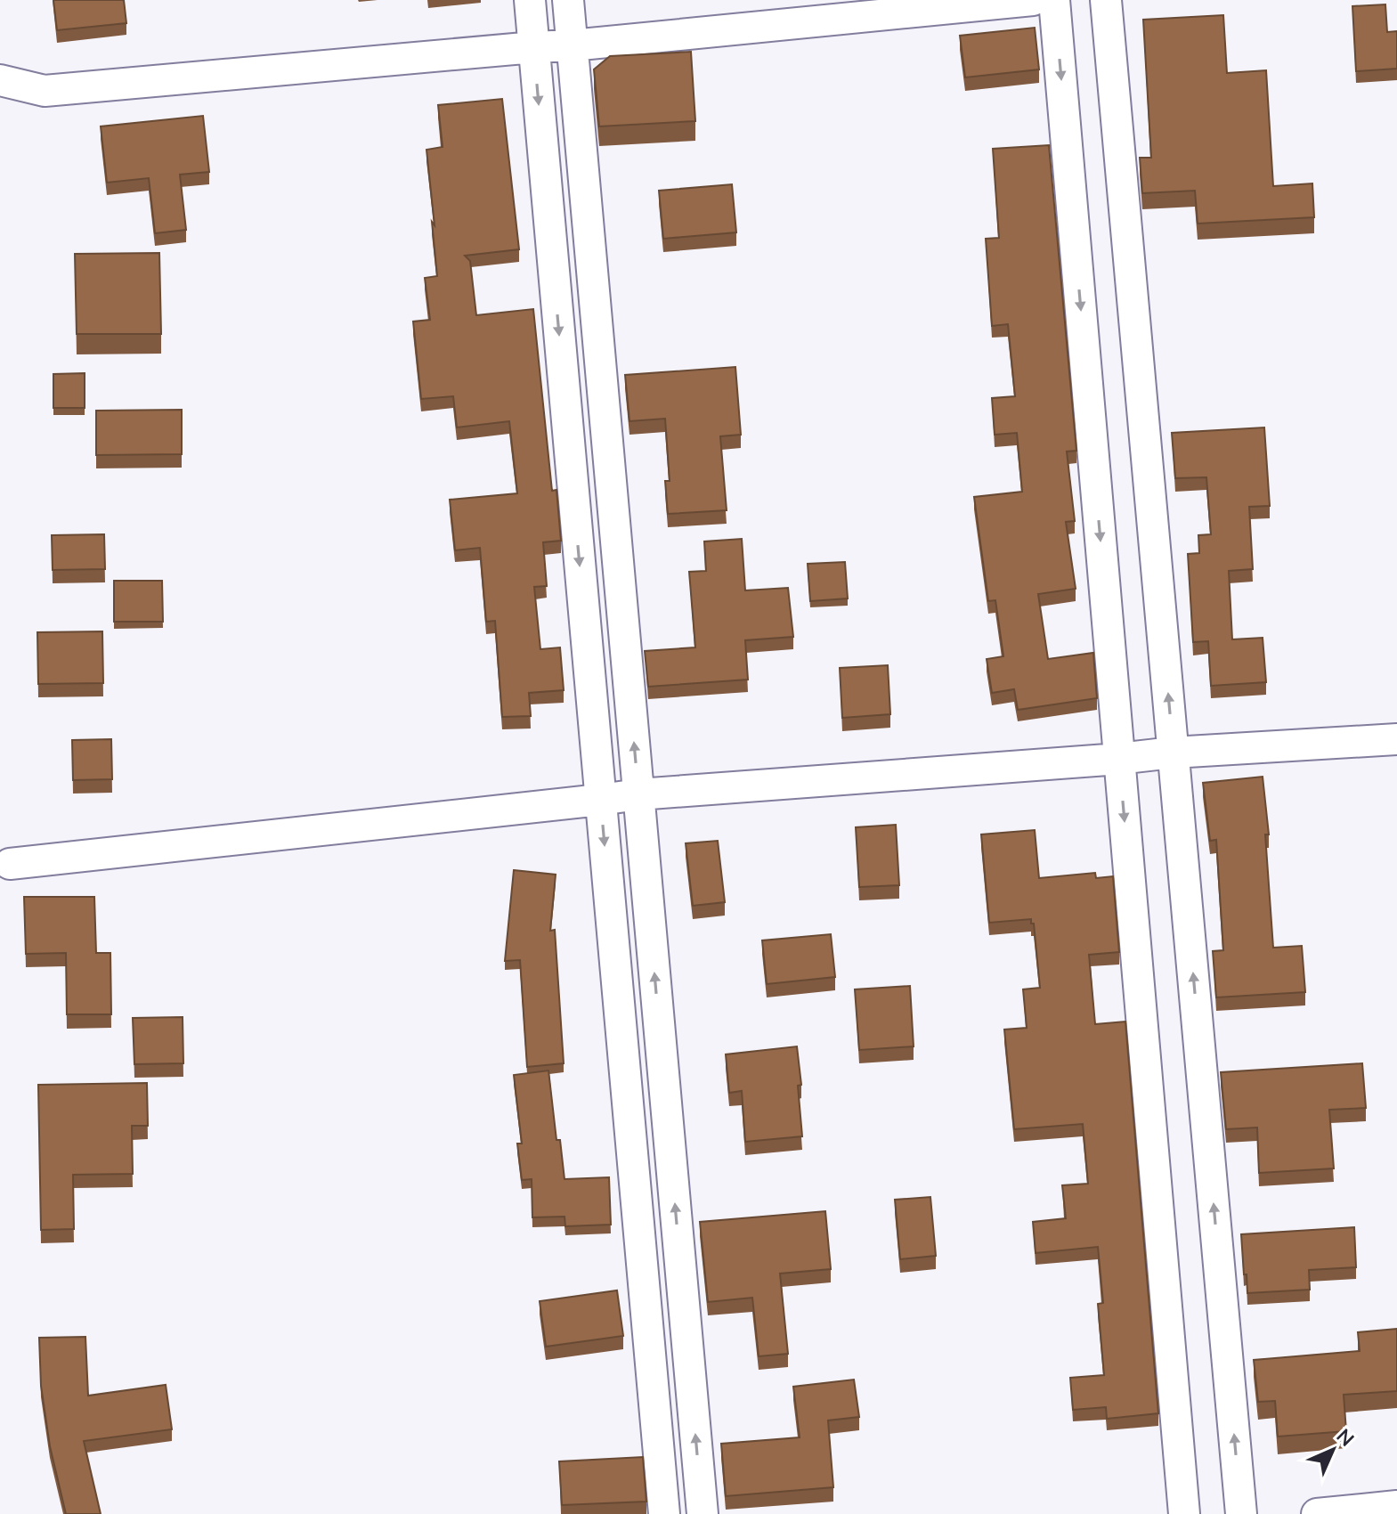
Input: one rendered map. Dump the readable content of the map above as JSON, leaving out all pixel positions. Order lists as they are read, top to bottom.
{
  "north": "top right"
}
